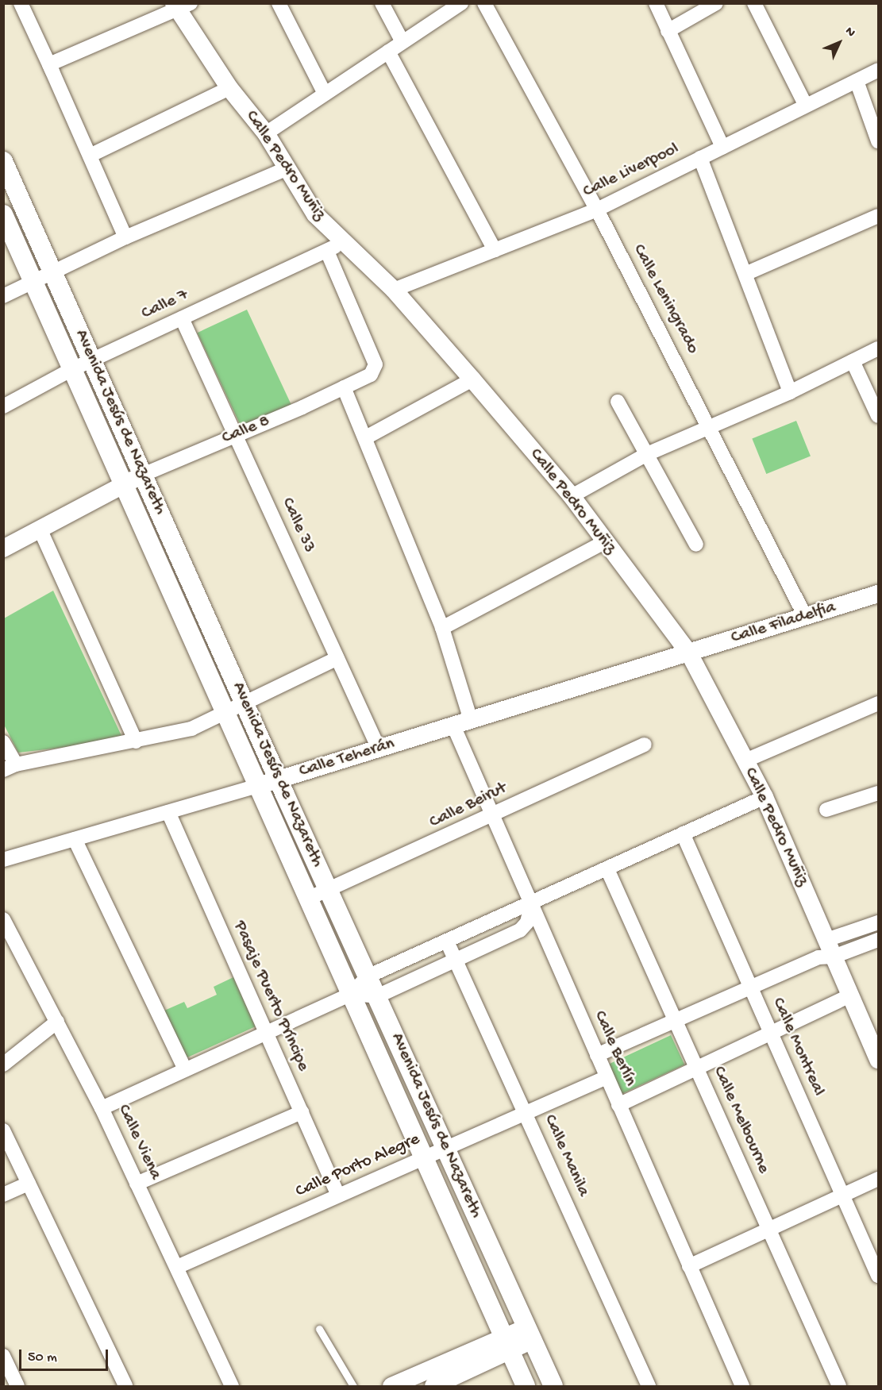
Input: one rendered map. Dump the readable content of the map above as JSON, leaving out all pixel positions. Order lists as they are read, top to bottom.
{
  "streets": {
    "main road": ["Avenida Jesús de Nazareth"],
    "street": [
      "Calle Pedro Muñiz",
      "Calle Liverpool",
      "Calle Leningrado",
      "Calle 7",
      "Calle 8",
      "Calle 33",
      "Calle Filadelfia",
      "Calle Teherán",
      "Calle Beirut",
      "Pasaje Puerto Príncipe",
      "Calle Montreal",
      "Calle Berlín",
      "Calle Melbourne",
      "Calle Viena",
      "Calle Manila",
      "Calle Porto Alegre"
    ]
  },
  "crossings": [
    ["Calle Pedro Muñiz", "Calle Liverpool"],
    ["Calle Pedro Muñiz", "Calle 7"],
    ["Calle Pedro Muñiz", "Calle Filadelfia"],
    ["Calle Pedro Muñiz", "Calle Teherán"],
    ["Calle Liverpool", "Calle Leningrado"],
    ["Calle Leningrado", "Calle Filadelfia"],
    ["Calle 7", "Avenida Jesús de Nazareth"],
    ["Calle 7", "Calle 8"],
    ["Calle 7", "Calle 33"],
    ["Avenida Jesús de Nazareth", "Calle 8"],
    ["Avenida Jesús de Nazareth", "Calle Teherán"],
    ["Avenida Jesús de Nazareth", "Calle Beirut"],
    ["Avenida Jesús de Nazareth", "Calle Porto Alegre"],
    ["Calle 8", "Calle 33"],
    ["Calle 33", "Calle Teherán"],
    ["Calle Filadelfia", "Calle Teherán"],
    ["Calle Teherán", "Pasaje Puerto Príncipe"],
    ["Calle Teherán", "Calle Berlín"],
    ["Calle Beirut", "Calle Berlín"],
    ["Pasaje Puerto Príncipe", "Calle Porto Alegre"],
    ["Calle Berlín", "Calle Porto Alegre"],
    ["Calle Viena", "Calle Porto Alegre"],
    ["Calle Manila", "Calle Porto Alegre"]
  ],
  "scale_bar": "50 m",
  "north": "top right"
}
